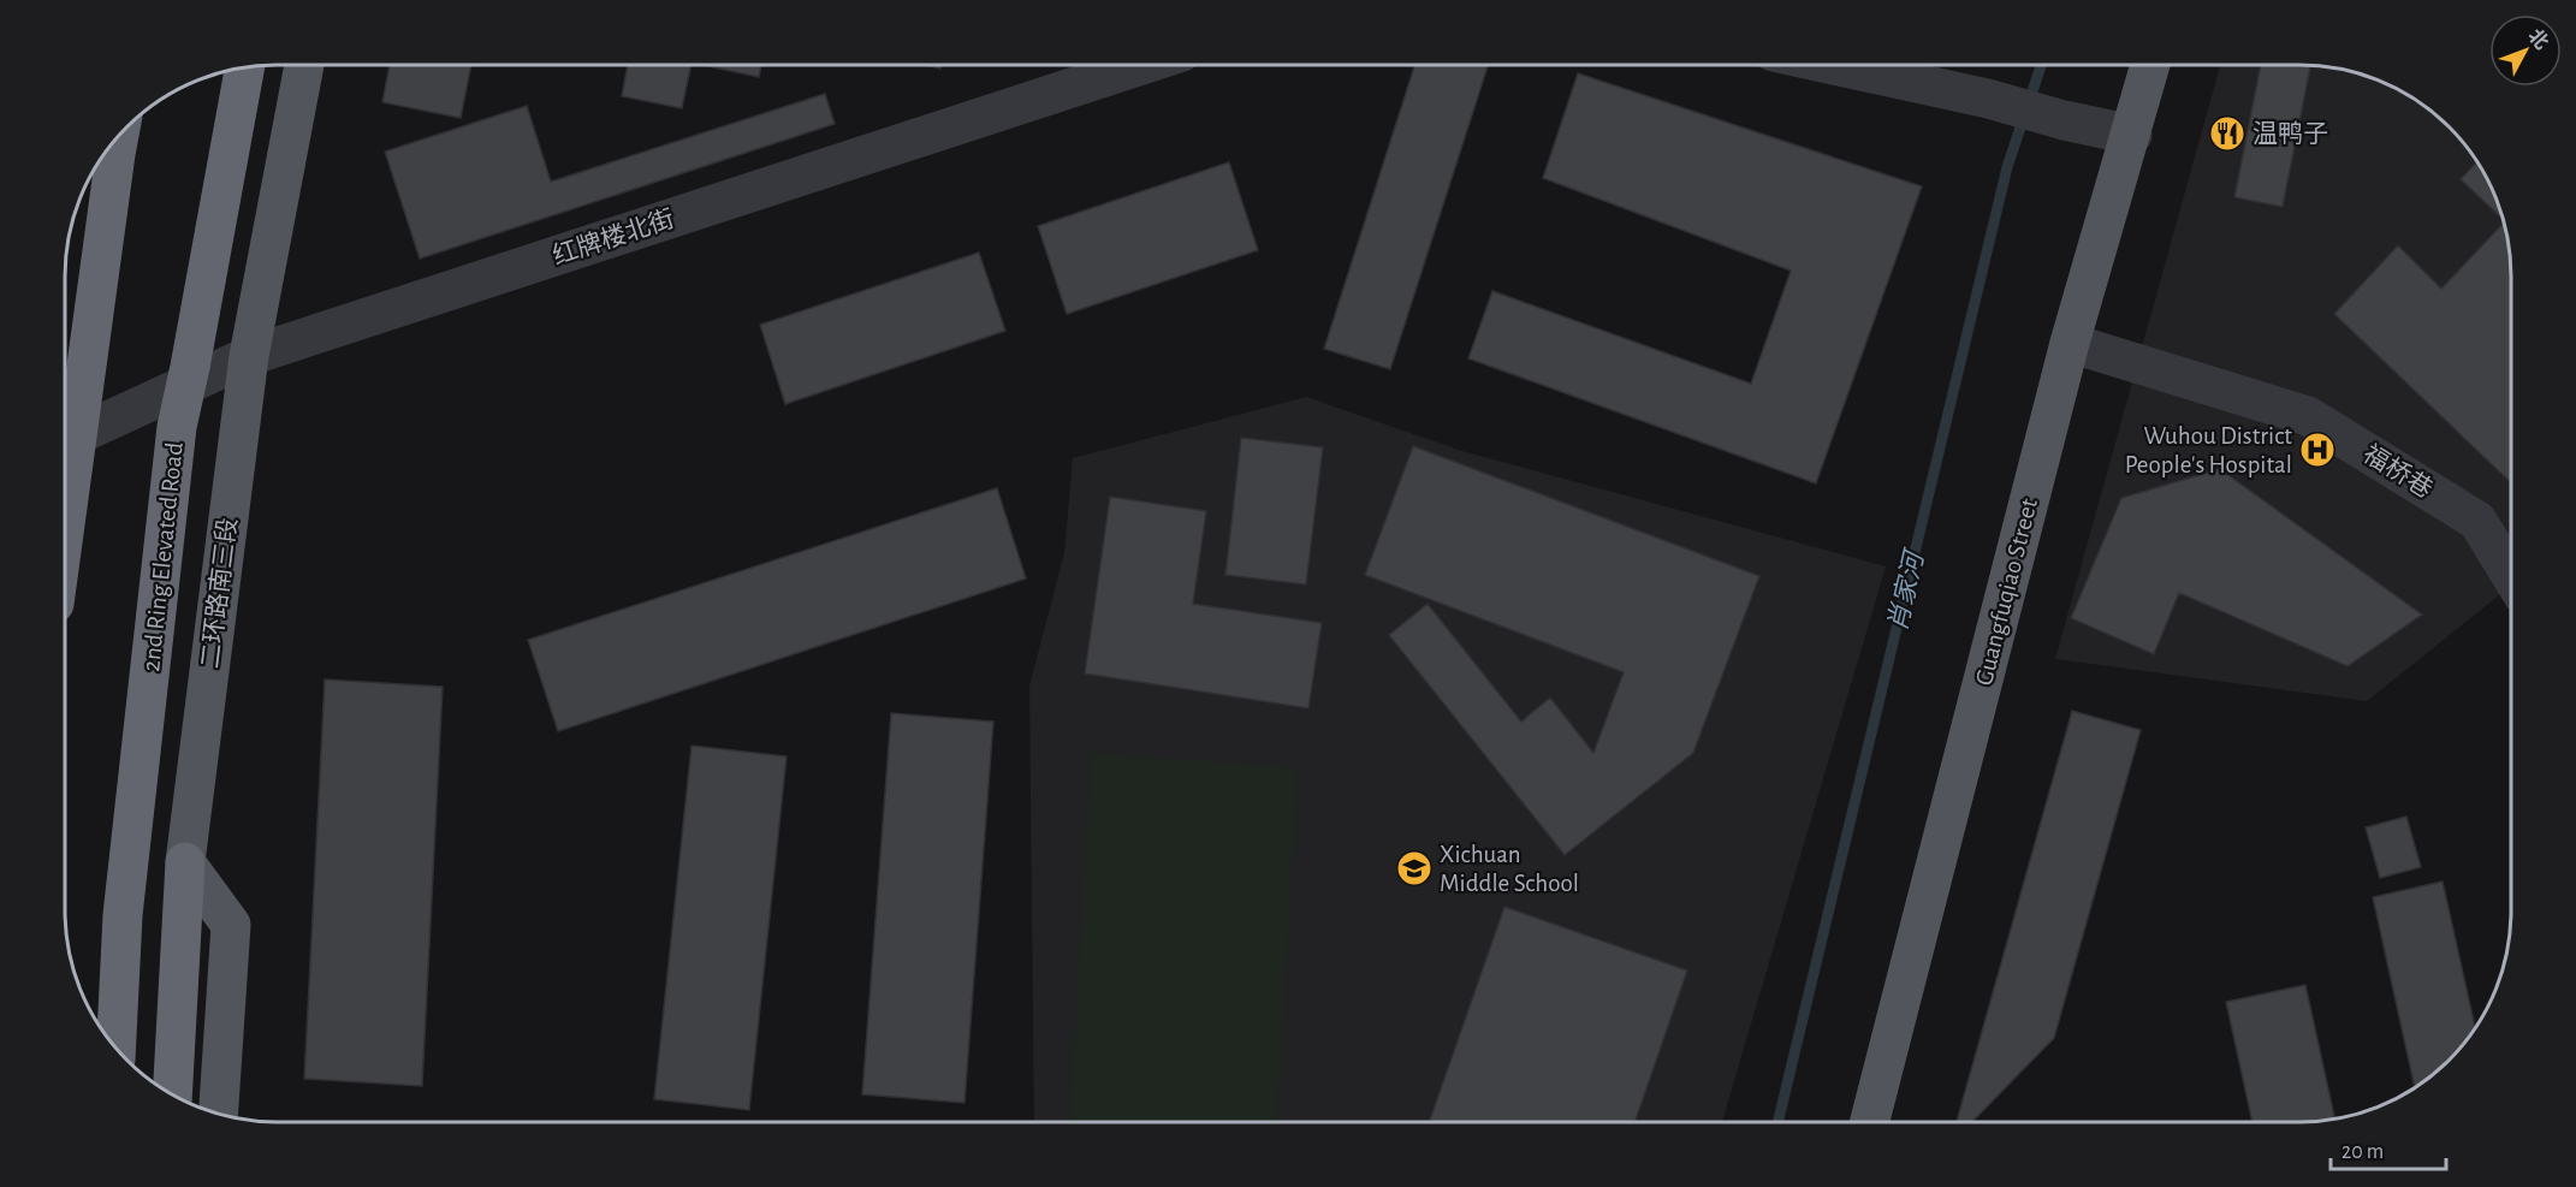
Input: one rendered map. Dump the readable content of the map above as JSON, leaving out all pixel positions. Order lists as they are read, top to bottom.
{
  "streets": {
    "highway": ["2nd Ring Elevated Road"],
    "main road": ["Guangfuqiao Street", "二环路南三段"],
    "street": ["红牌楼北街", "福桥巷"]
  },
  "crossings": [
    ["红牌楼北街", "二环路南三段"],
    ["福桥巷", "Guangfuqiao Street"]
  ],
  "water": ["肖家河"],
  "places": {
    "restaurant": ["温鸭子"],
    "hospital": ["Wuhou District People's Hospital"],
    "school or university": ["Xichuan Middle School"]
  },
  "scale_bar": "20 m",
  "north": "top right"
}
